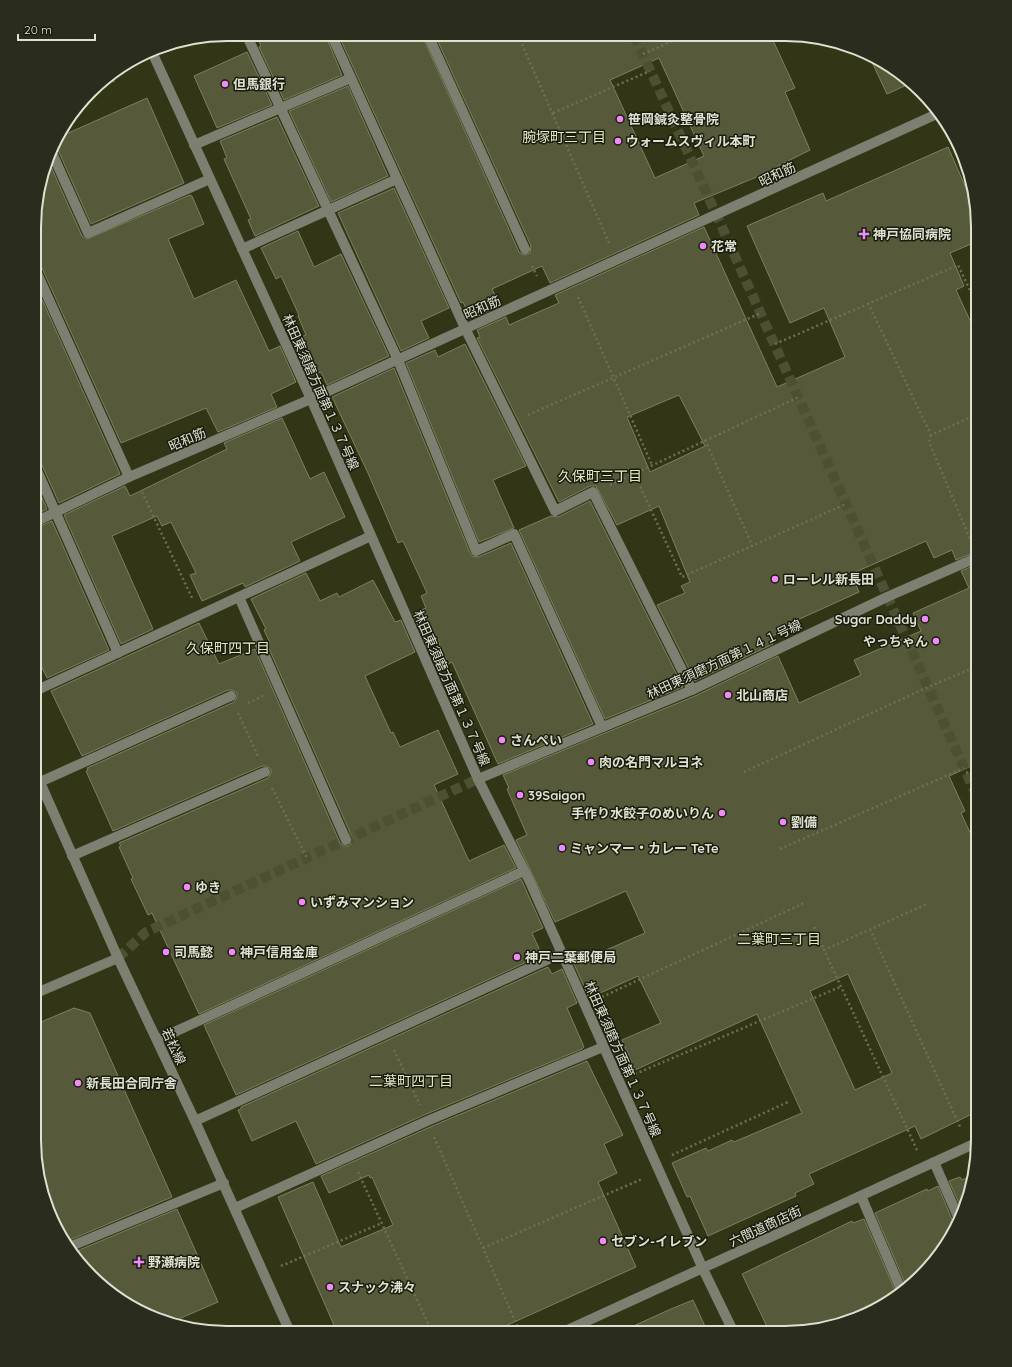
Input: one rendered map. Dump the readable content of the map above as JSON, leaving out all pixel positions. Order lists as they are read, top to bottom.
{
  "streets": {
    "street": [
      "昭和筋",
      "林田東須磨方面第１３７号線",
      "林田東須磨方面第１４１号線",
      "若松線",
      "六間道商店街"
    ]
  },
  "crossings": [
    ["昭和筋", "林田東須磨方面第１３７号線"],
    ["林田東須磨方面第１３７号線", "林田東須磨方面第１４１号線"],
    ["林田東須磨方面第１３７号線", "六間道商店街"]
  ],
  "districts": [
    "腕塚町三丁目",
    "久保町三丁目",
    "久保町四丁目",
    "二葉町三丁目",
    "二葉町四丁目"
  ],
  "places": {
    "other": [
      "但馬銀行",
      "笹岡鍼灸整骨院",
      "ウォームスヴィル本町",
      "花常",
      "ローレル新長田",
      "Sugar Daddy",
      "やっちゃん",
      "北山商店",
      "さんぺい",
      "肉の名門マルヨネ",
      "39Saigon",
      "手作り水餃子のめいりん",
      "劉備",
      "ミャンマー・カレー TeTe",
      "ゆき",
      "いずみマンション",
      "司馬懿",
      "神戸信用金庫",
      "神戸二葉郵便局",
      "新長田合同庁舎",
      "セブン-イレブン",
      "スナック沸々"
    ],
    "health": ["神戸協同病院", "野瀬病院"]
  },
  "scale_bar": "20 m"
}
